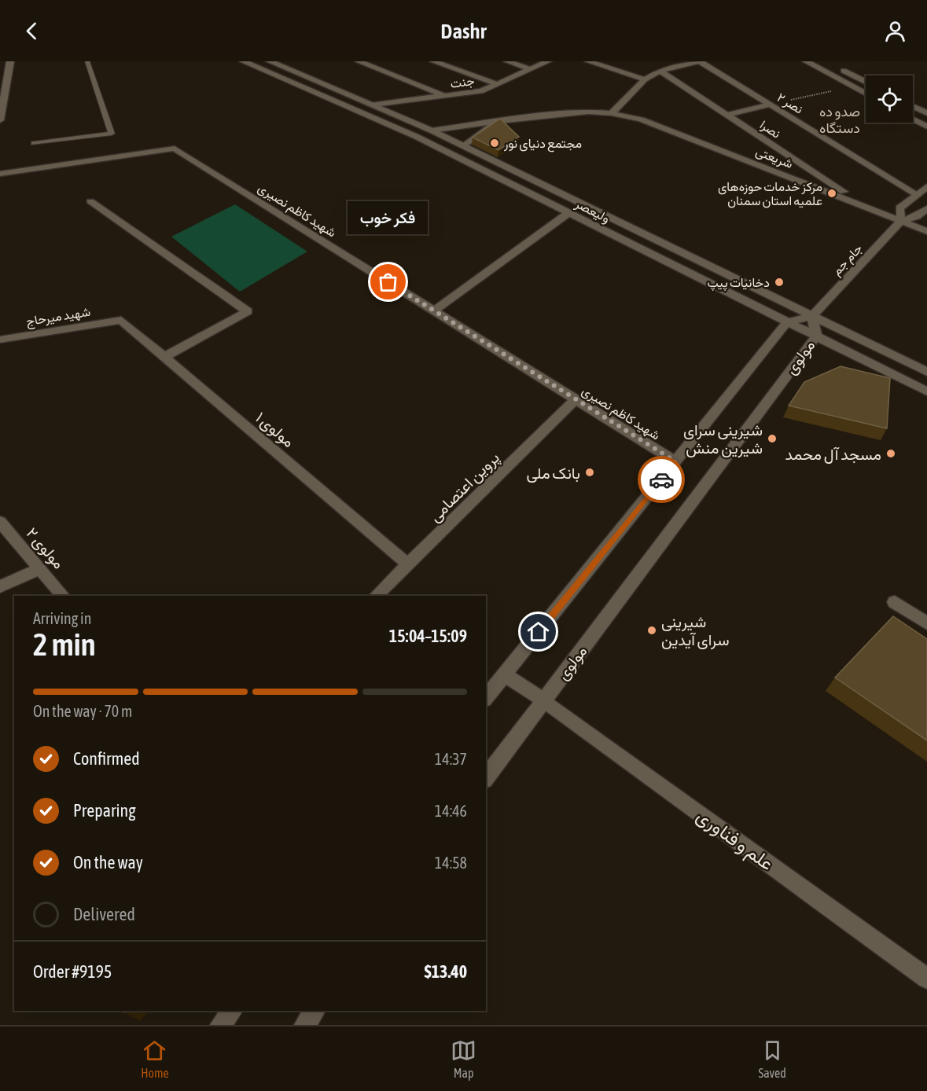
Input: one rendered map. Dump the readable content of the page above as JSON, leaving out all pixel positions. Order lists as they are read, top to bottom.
{
  "streets": {
    "street": [
      "جنت",
      "نصر ۲",
      "نصرا",
      "شریعتی",
      "شهید کاظم نصیری",
      "ولیعصر",
      "جام جم",
      "شهید میرحاج",
      "مولوی",
      "مولوی ۱",
      "پروین اعتصامی",
      "مولوی ۲",
      "علم و فناوری"
    ]
  },
  "crossings": [
    ["جنت", "ولیعصر"],
    ["نصر ۲", "جام جم"],
    ["نصرا", "شریعتی"],
    ["شریعتی", "ولیعصر"],
    ["شریعتی", "جام جم"],
    ["شهید کاظم نصیری", "مولوی"],
    ["شهید کاظم نصیری", "پروین اعتصامی"],
    ["ولیعصر", "جام جم"],
    ["ولیعصر", "مولوی"],
    ["جام جم", "مولوی"],
    ["شهید میرحاج", "مولوی ۱"],
    ["مولوی", "علم و فناوری"],
    ["مولوی ۱", "پروین اعتصامی"]
  ],
  "districts": ["صدو ده دستگاه"],
  "places": [
    "مجتمع دنیای نور",
    "مرکز خدمات حوزه‌های علمیه استان سمنان",
    "فکر خوب",
    "دخانیات پیپ",
    "شیرینی سرای شیرین منش",
    "مسجد آل محمد",
    "بانک ملی",
    "شیرینی سرای آیدین"
  ],
  "page": {
    "header": "Dashr",
    "bubble": "فکر خوب",
    "heading": ["2 min", "Arriving in", "15:04–15:09"],
    "panel": ["Order #9195", "$13.40"],
    "bar": "On the way · 70 m",
    "list": [
      ["Confirmed", "14:37"],
      ["Preparing", "14:46"],
      ["On the way", "14:58"],
      "Delivered"
    ],
    "tabs": ["Home", "Map", "Saved"]
  }
}
